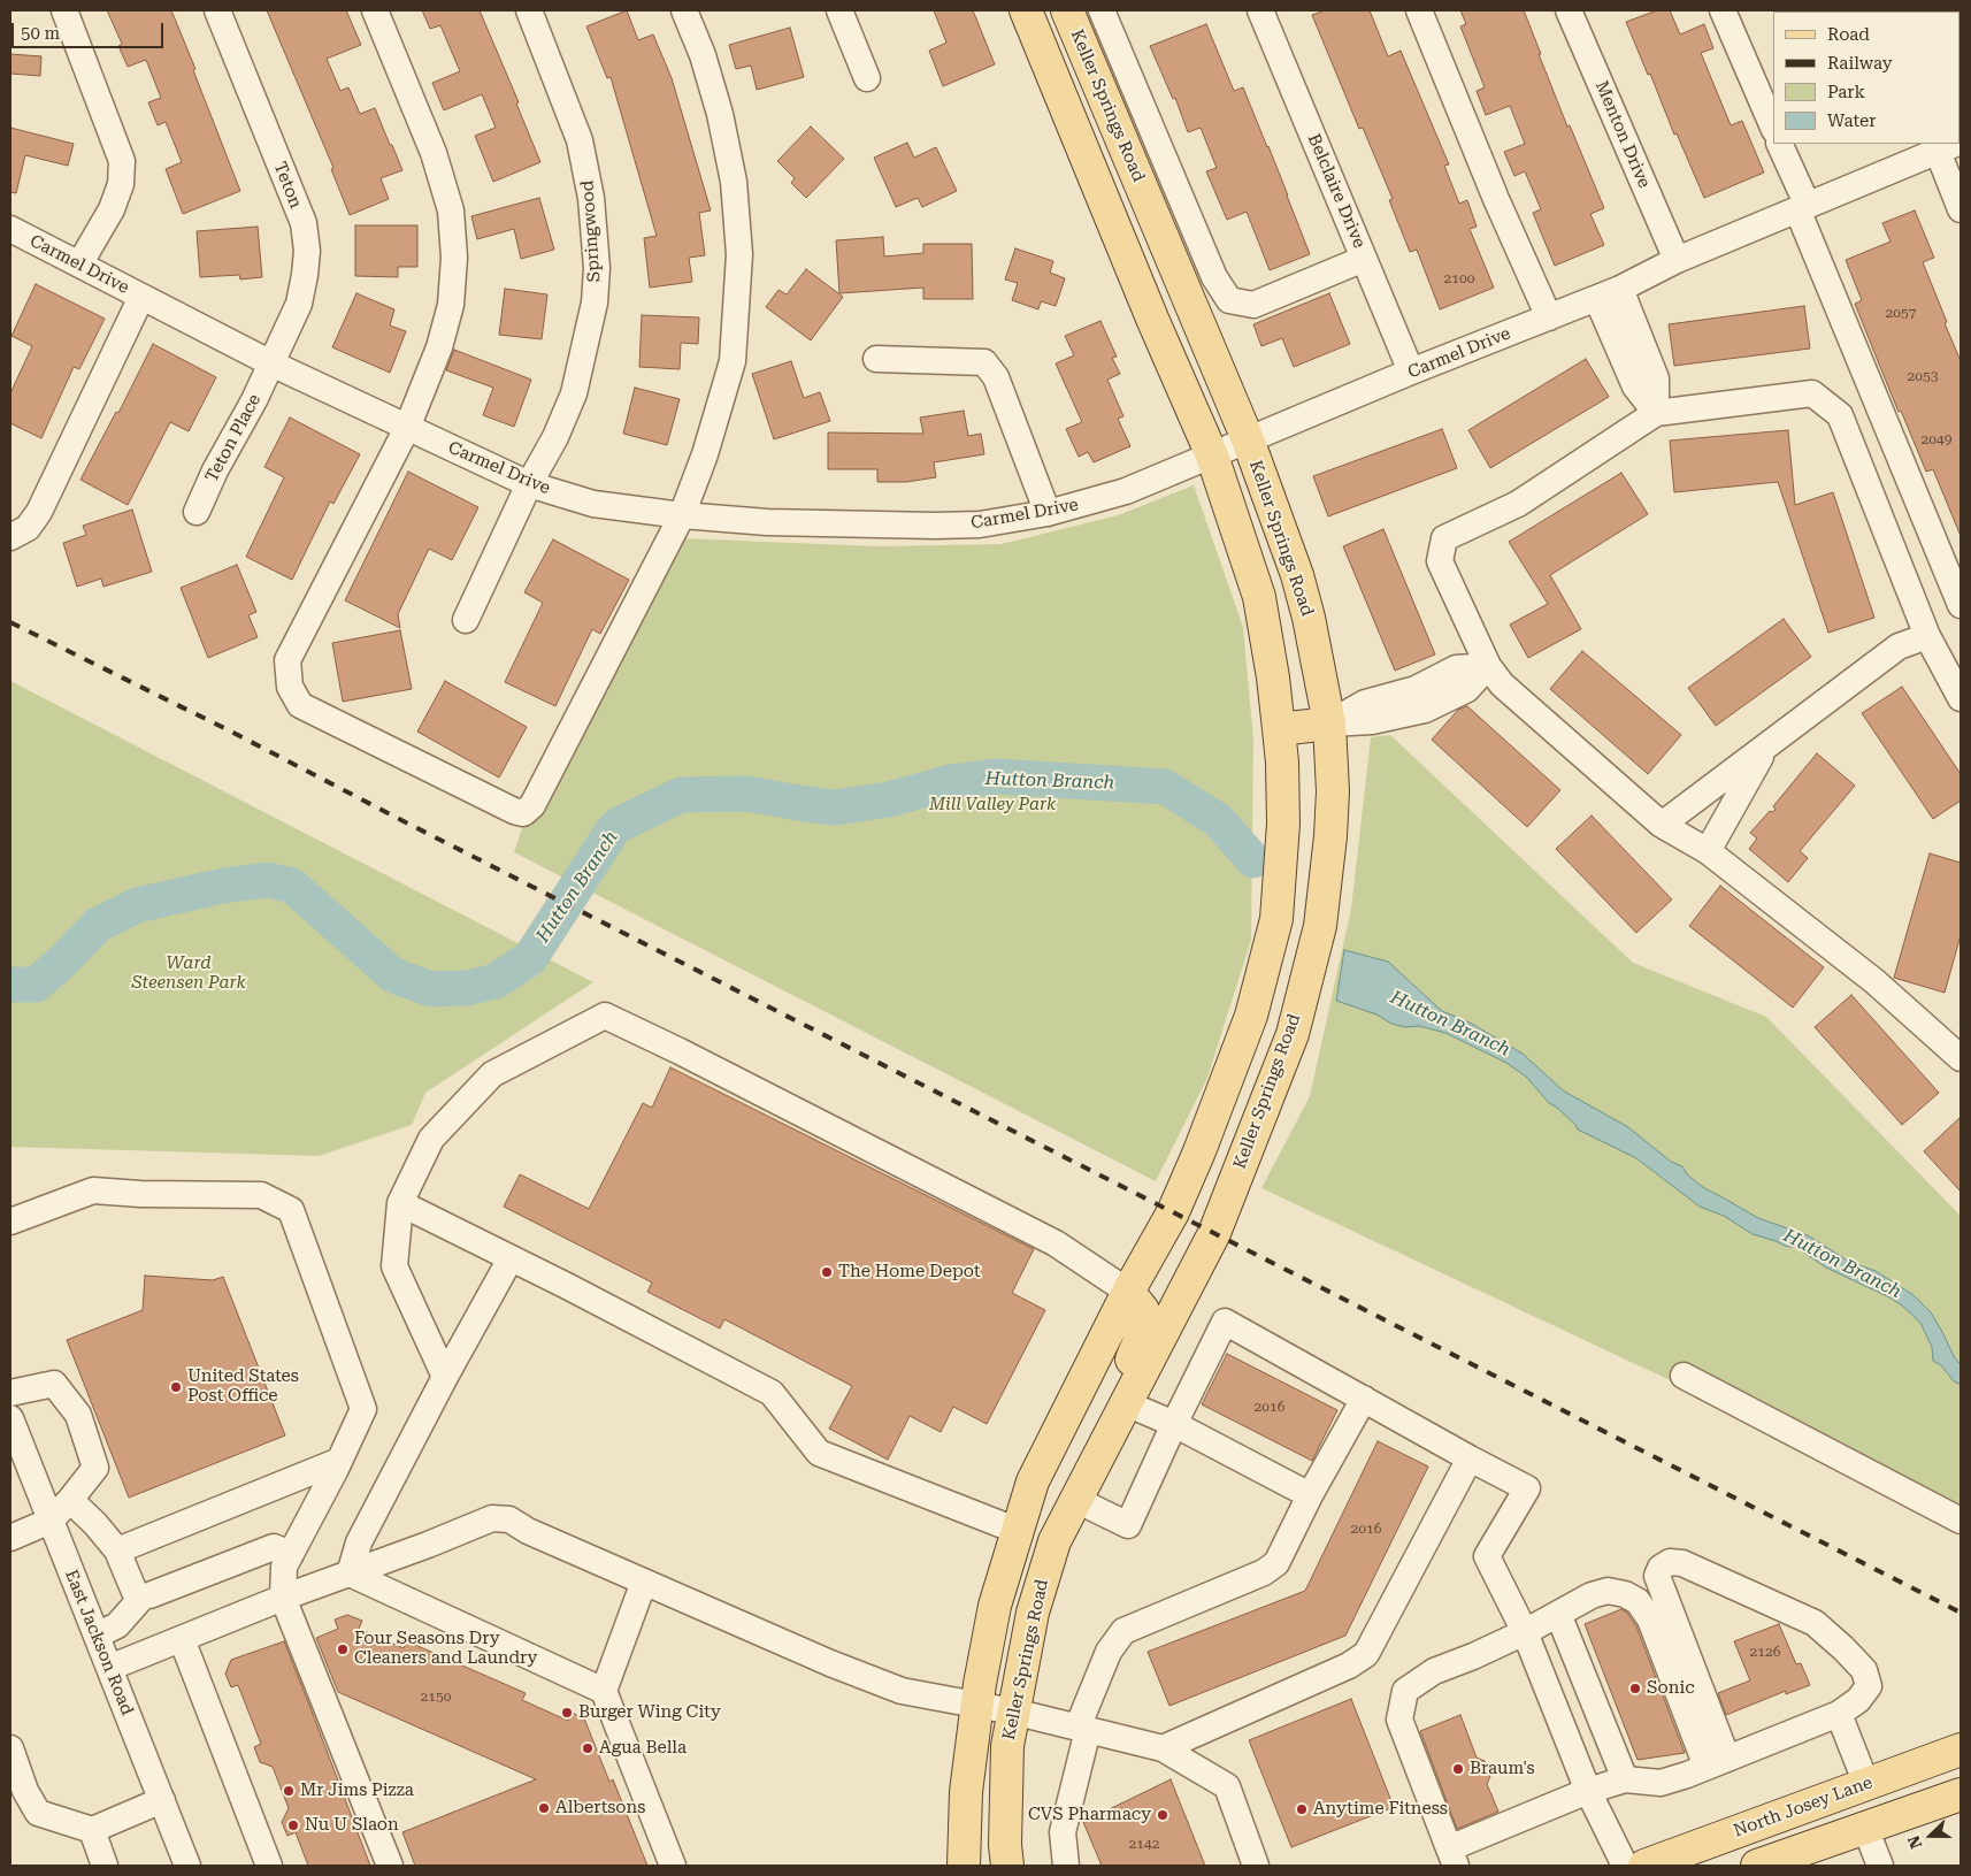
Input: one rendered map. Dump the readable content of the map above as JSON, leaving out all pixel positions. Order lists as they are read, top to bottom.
{
  "streets": {
    "main road": ["Keller Springs Road", "North Josey Lane"],
    "street": [
      "Menton Drive",
      "Teton",
      "Belclaire Drive",
      "Springwood",
      "Carmel Drive",
      "Teton Place",
      "East Jackson Road"
    ]
  },
  "crossings": [
    ["Keller Springs Road", "Carmel Drive"],
    ["Menton Drive", "Carmel Drive"],
    ["Teton", "Carmel Drive"],
    ["Teton", "Teton Place"],
    ["Belclaire Drive", "Carmel Drive"],
    ["Springwood", "Carmel Drive"],
    ["Carmel Drive", "Teton Place"]
  ],
  "water": ["Hutton Branch"],
  "parks": ["Mill Valley Park", "Ward Steensen Park"],
  "places": [
    "The Home Depot",
    "United States Post Office",
    "Four Seasons Dry Cleaners and Laundry",
    "Sonic",
    "Burger Wing City",
    "Agua Bella",
    "Braum's",
    "Mr Jims Pizza",
    "Albertsons",
    "Anytime Fitness",
    "CVS Pharmacy",
    "Nu U Slaon"
  ],
  "house_numbers": [
    "2100",
    "2057",
    "2053",
    "2049",
    "2016",
    "2016",
    "2126",
    "2150",
    "2142"
  ],
  "legend": [
    "Road",
    "Railway",
    "Park",
    "Water"
  ],
  "scale_bar": "50 m",
  "north": "left"
}
